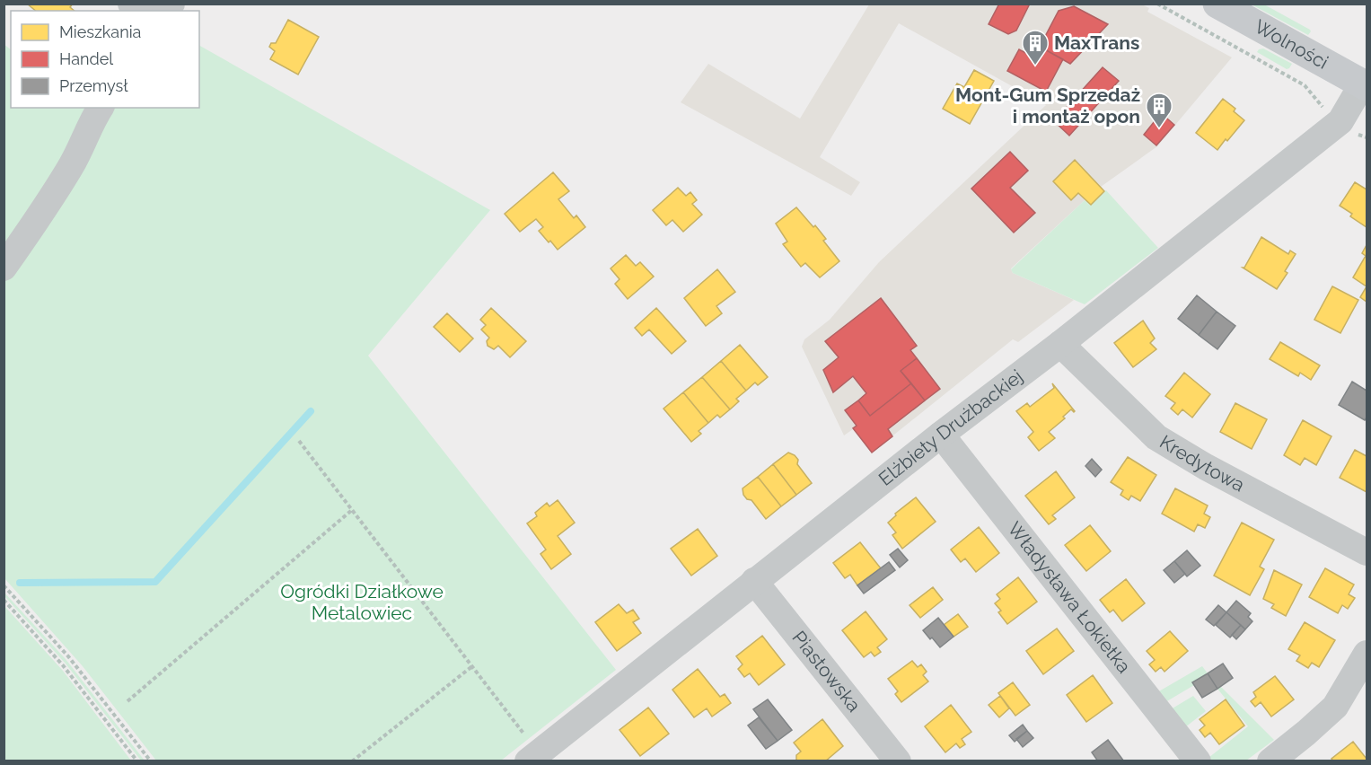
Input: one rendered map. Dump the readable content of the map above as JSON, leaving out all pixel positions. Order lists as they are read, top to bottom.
{
  "streets": {
    "main road": ["Wolności"],
    "street": [
      "Elżbiety Drużbackiej",
      "Kredytowa",
      "Władysława Łokietka",
      "Piastowska"
    ]
  },
  "crossings": [
    ["Wolności", "Elżbiety Drużbackiej"],
    ["Elżbiety Drużbackiej", "Kredytowa"],
    ["Elżbiety Drużbackiej", "Władysława Łokietka"],
    ["Elżbiety Drużbackiej", "Piastowska"]
  ],
  "parks": ["Ogródki Działkowe Metalowiec"],
  "places": {
    "building": ["MaxTrans", "Mont-Gum Sprzedaż i montaż opon"]
  },
  "legend": ["Mieszkania", "Handel", "Przemysł"]
}
